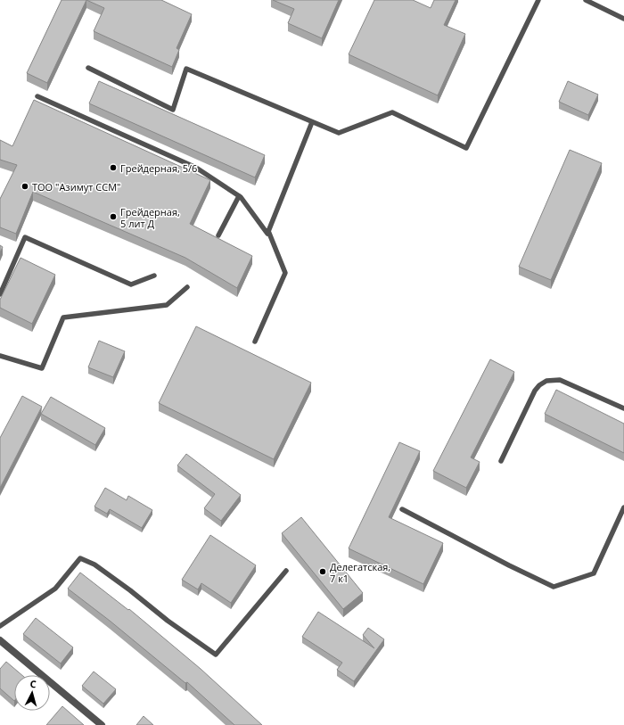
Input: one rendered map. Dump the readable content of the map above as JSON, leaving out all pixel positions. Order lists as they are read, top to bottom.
{
  "places": [
    "Грейдерная, 5/6",
    "ТОО \"Азимут ССМ\"",
    "Грейдерная, 5 лит Д",
    "Делегатская, 7 к1"
  ],
  "north": "top"
}
